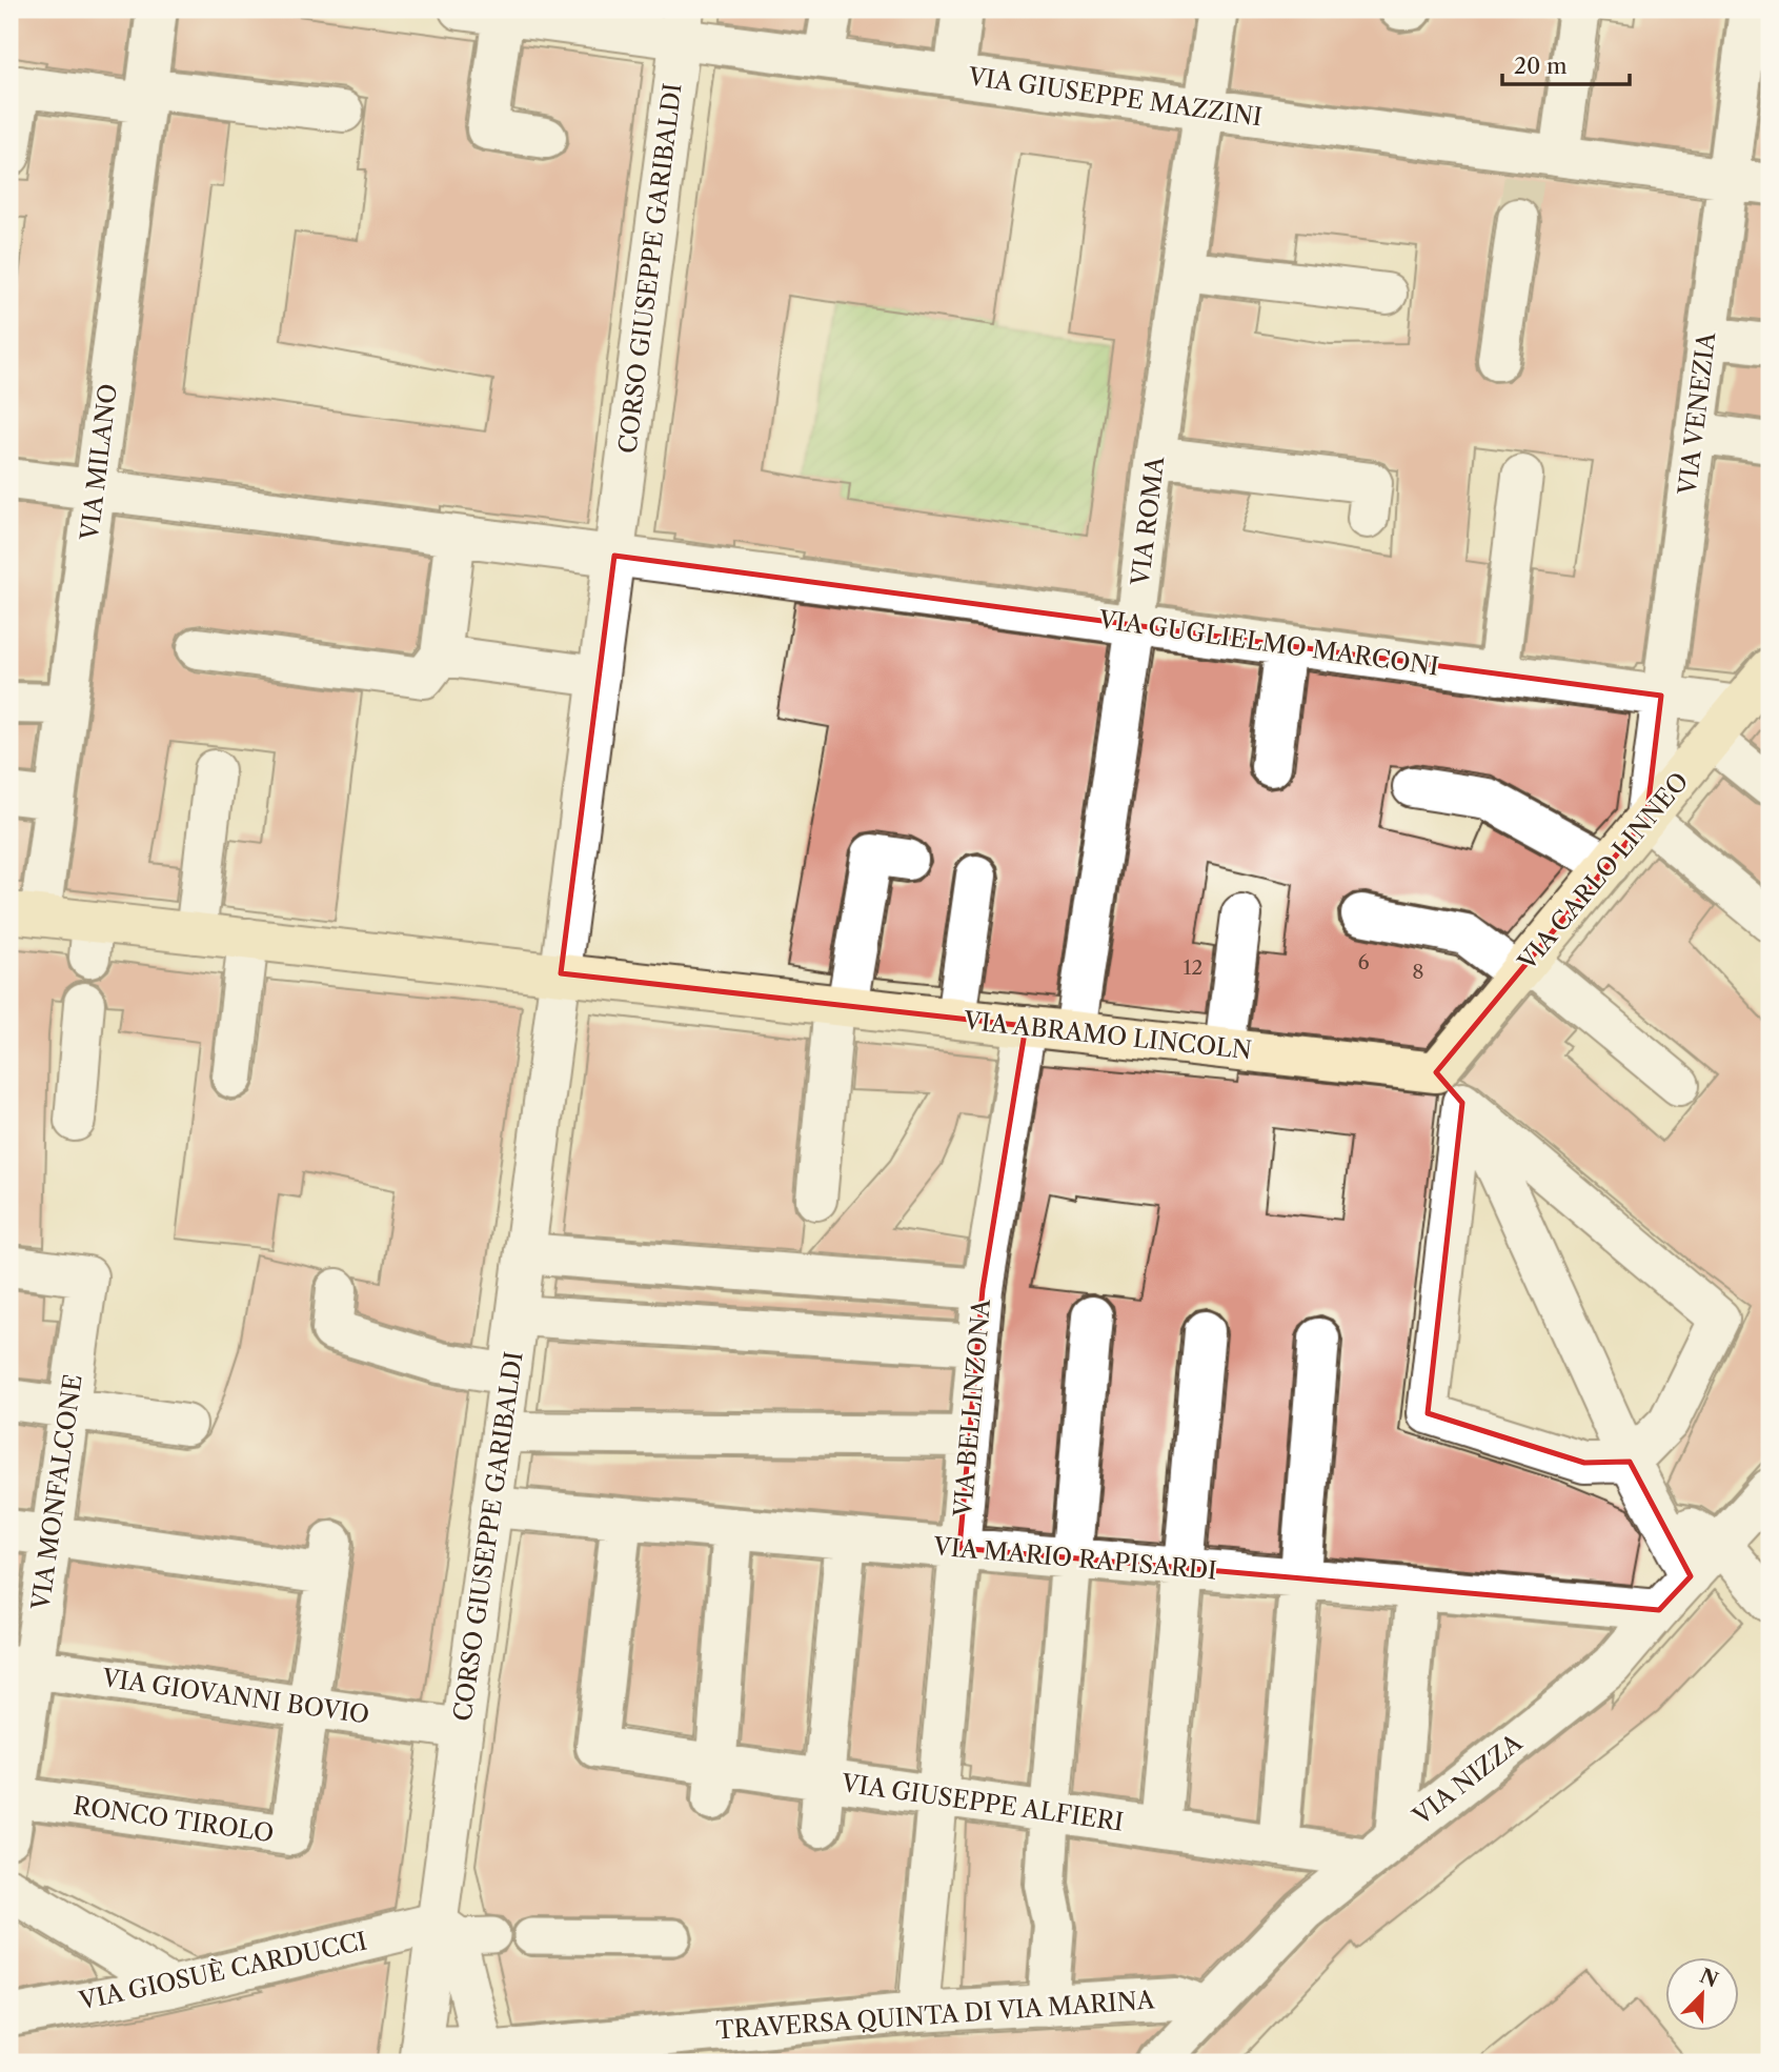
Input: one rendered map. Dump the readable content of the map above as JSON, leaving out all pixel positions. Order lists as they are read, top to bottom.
{
  "streets": {
    "main road": ["VIA CARLO LINNEO", "VIA ABRAMO LINCOLN"],
    "street": [
      "VIA GIUSEPPE MAZZINI",
      "CORSO GIUSEPPE GARIBALDI",
      "VIA VENEZIA",
      "VIA MILANO",
      "VIA ROMA",
      "VIA GUGLIELMO MARCONI",
      "VIA BELLINZONA",
      "VIA MONFALCONE",
      "VIA MARIO RAPISARDI",
      "VIA GIOVANNI BOVIO",
      "VIA NIZZA",
      "VIA GIUSEPPE ALFIERI",
      "RONCO TIROLO",
      "VIA GIOSUÈ CARDUCCI",
      "TRAVERSA QUINTA DI VIA MARINA"
    ]
  },
  "crossings": [
    ["VIA GIUSEPPE MAZZINI", "CORSO GIUSEPPE GARIBALDI"],
    ["VIA GIUSEPPE MAZZINI", "VIA VENEZIA"],
    ["VIA GIUSEPPE MAZZINI", "VIA ROMA"],
    ["CORSO GIUSEPPE GARIBALDI", "VIA GUGLIELMO MARCONI"],
    ["CORSO GIUSEPPE GARIBALDI", "VIA ABRAMO LINCOLN"],
    ["CORSO GIUSEPPE GARIBALDI", "VIA MARIO RAPISARDI"],
    ["CORSO GIUSEPPE GARIBALDI", "VIA GIOVANNI BOVIO"],
    ["CORSO GIUSEPPE GARIBALDI", "VIA GIOSUÈ CARDUCCI"],
    ["CORSO GIUSEPPE GARIBALDI", "TRAVERSA QUINTA DI VIA MARINA"],
    ["VIA VENEZIA", "VIA GUGLIELMO MARCONI"],
    ["VIA VENEZIA", "VIA CARLO LINNEO"],
    ["VIA ROMA", "VIA GUGLIELMO MARCONI"],
    ["VIA ROMA", "VIA ABRAMO LINCOLN"],
    ["VIA GUGLIELMO MARCONI", "VIA CARLO LINNEO"],
    ["VIA CARLO LINNEO", "VIA ABRAMO LINCOLN"],
    ["VIA ABRAMO LINCOLN", "VIA BELLINZONA"],
    ["VIA BELLINZONA", "VIA MARIO RAPISARDI"],
    ["VIA BELLINZONA", "VIA GIUSEPPE ALFIERI"],
    ["VIA BELLINZONA", "TRAVERSA QUINTA DI VIA MARINA"],
    ["VIA MONFALCONE", "VIA GIOVANNI BOVIO"],
    ["VIA MONFALCONE", "RONCO TIROLO"],
    ["VIA MARIO RAPISARDI", "VIA NIZZA"],
    ["VIA MARIO RAPISARDI", "VIA GIUSEPPE ALFIERI"],
    ["VIA GIOVANNI BOVIO", "RONCO TIROLO"],
    ["VIA NIZZA", "VIA GIUSEPPE ALFIERI"],
    ["VIA NIZZA", "TRAVERSA QUINTA DI VIA MARINA"]
  ],
  "house_numbers": ["6", "12", "8"],
  "scale_bar": "20 m",
  "north": "top right"
}
